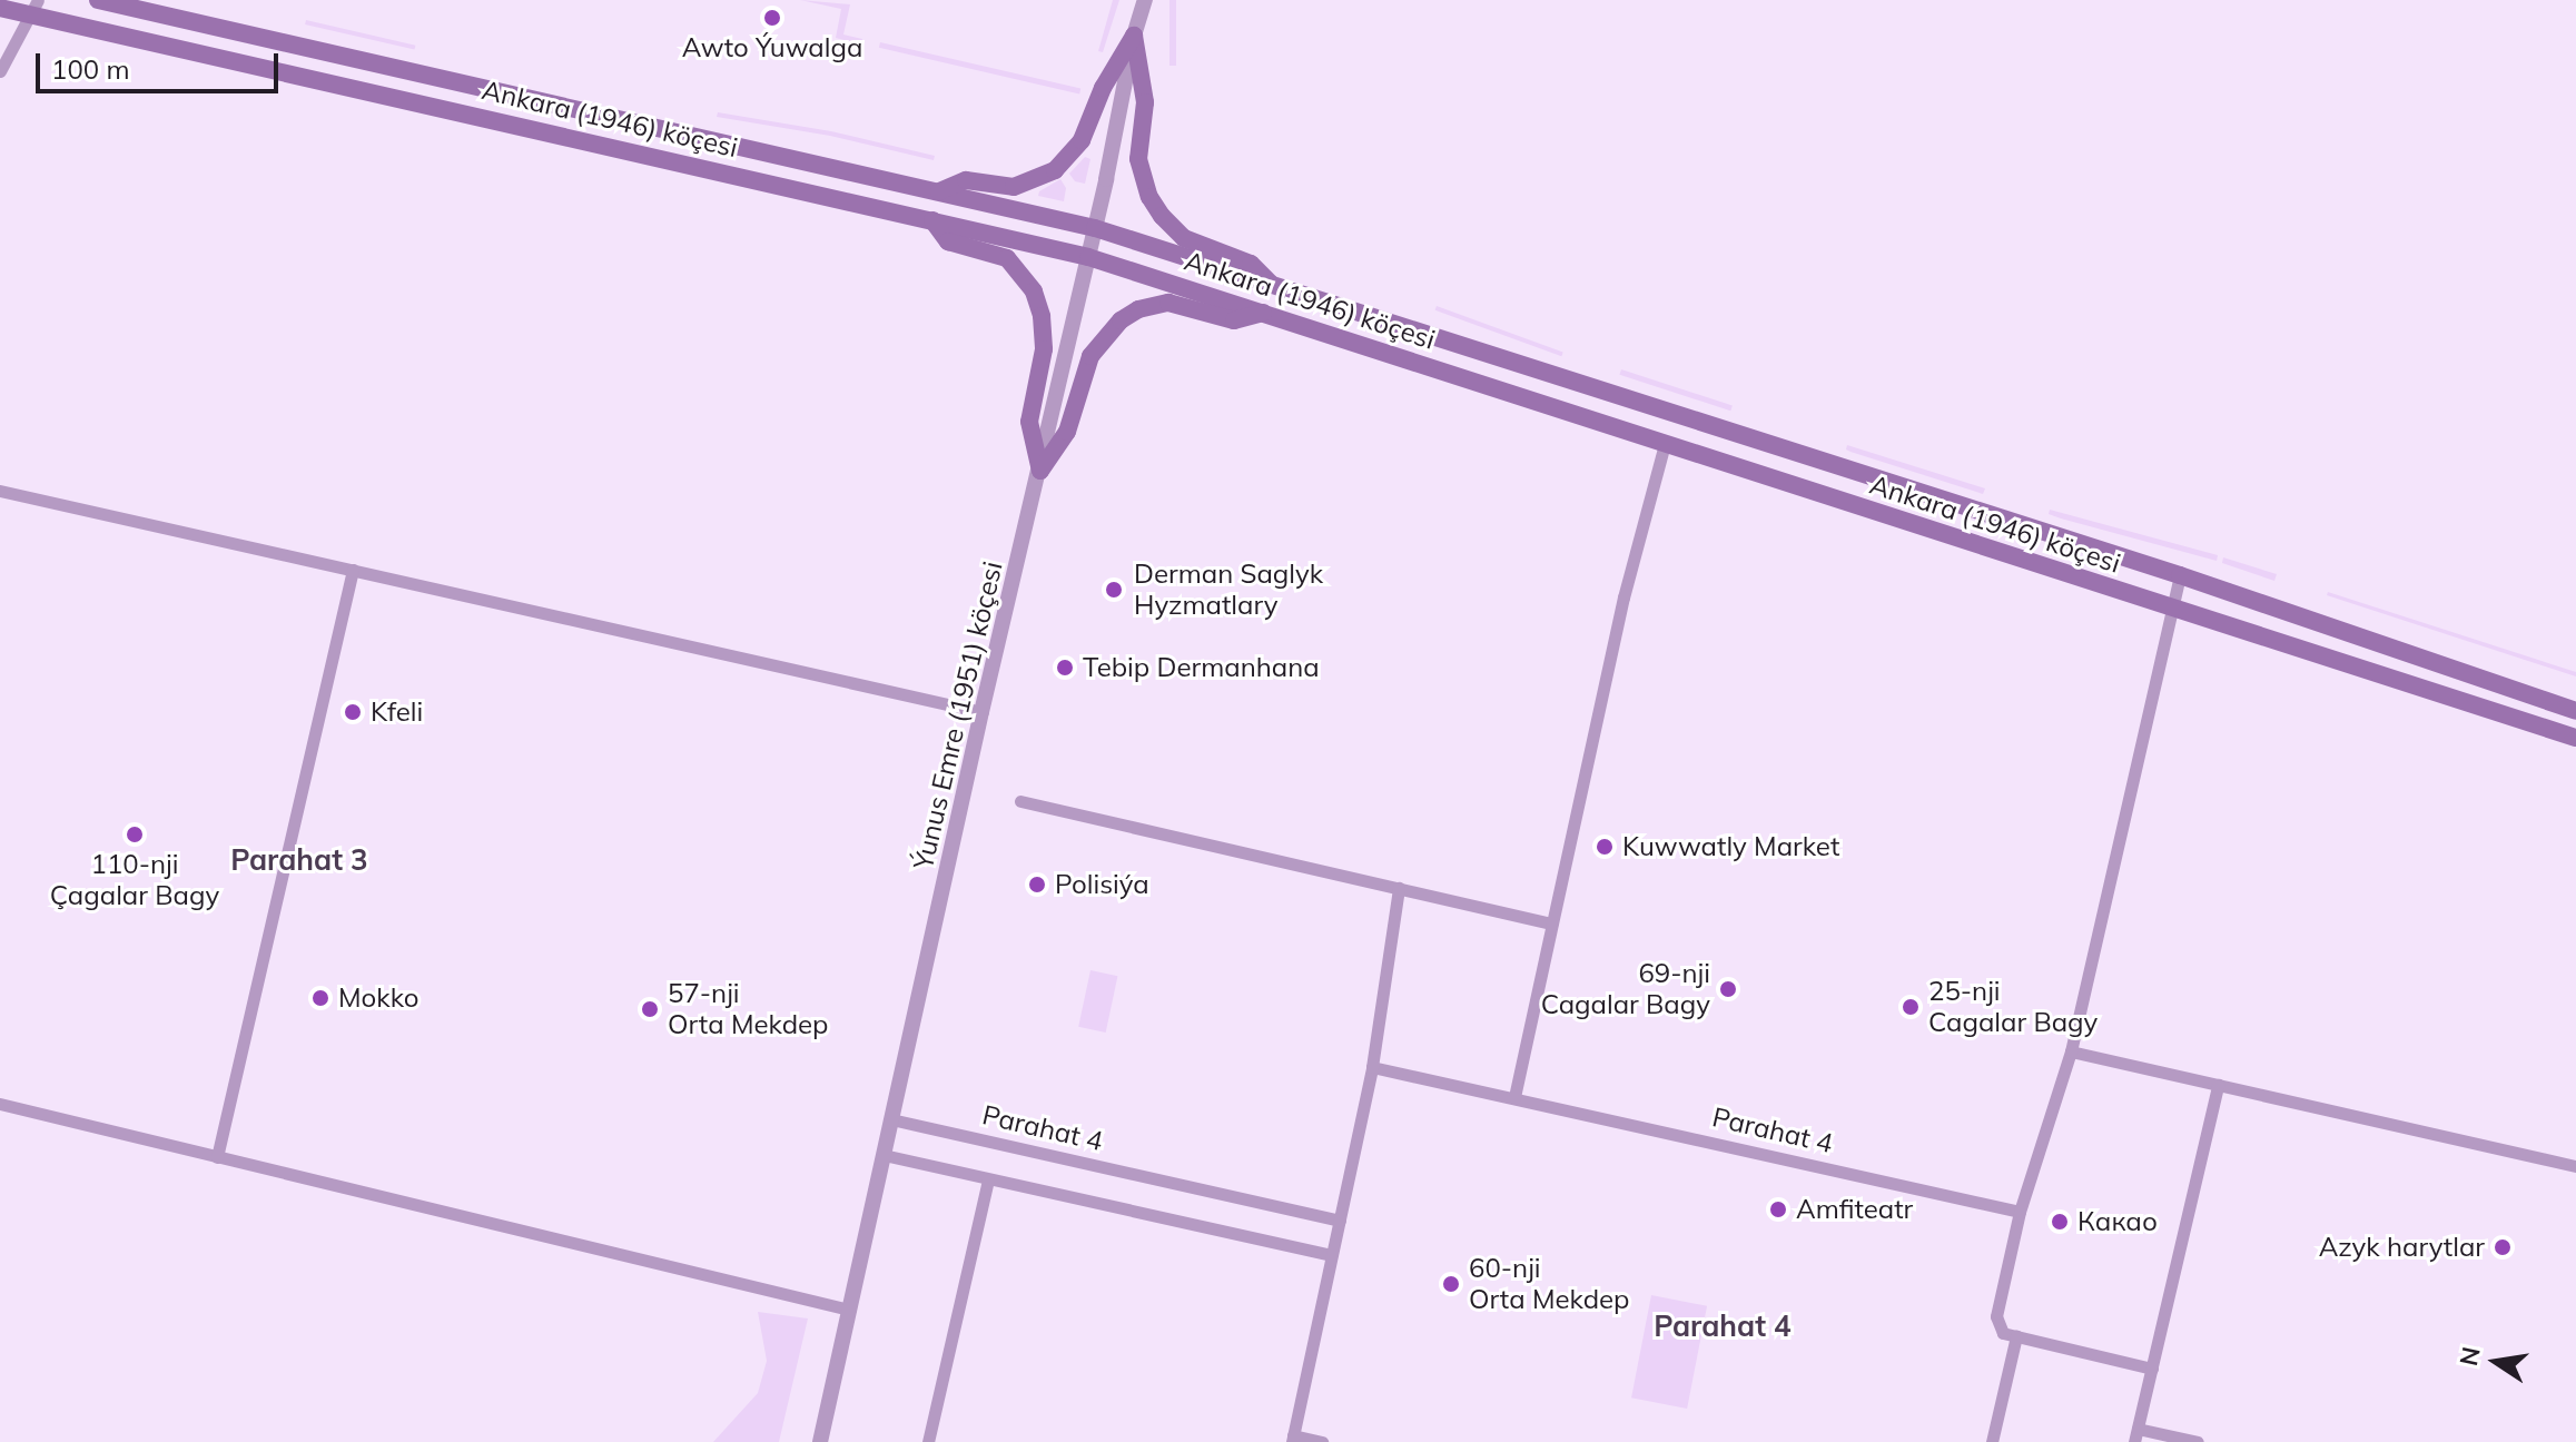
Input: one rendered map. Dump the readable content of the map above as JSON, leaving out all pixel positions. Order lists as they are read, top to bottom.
{
  "streets": {
    "main road": ["Ankara (1946) köçesi"],
    "street": ["Ýunus Emre (1951) köçesi", "Parahat 4"]
  },
  "crossings": [
    ["Ankara (1946) köçesi", "Ýunus Emre (1951) köçesi"],
    ["Ýunus Emre (1951) köçesi", "Parahat 4"]
  ],
  "districts": ["Parahat 3", "Parahat 4"],
  "places": [
    "Awto Ýuwalga",
    "Derman Saglyk Hyzmatlary",
    "Tebip Dermanhana",
    "Kfeli",
    "110-nji Çagalar Bagy",
    "Kuwwatly Market",
    "Polisiýa",
    "69-nji Cagalar Bagy",
    "Mokko",
    "25-nji Cagalar Bagy",
    "57-nji Orta Mekdep",
    "Amfiteatr",
    "Какао",
    "Azyk harytlar",
    "60-nji Orta Mekdep"
  ],
  "scale_bar": "100 m",
  "north": "left"
}
